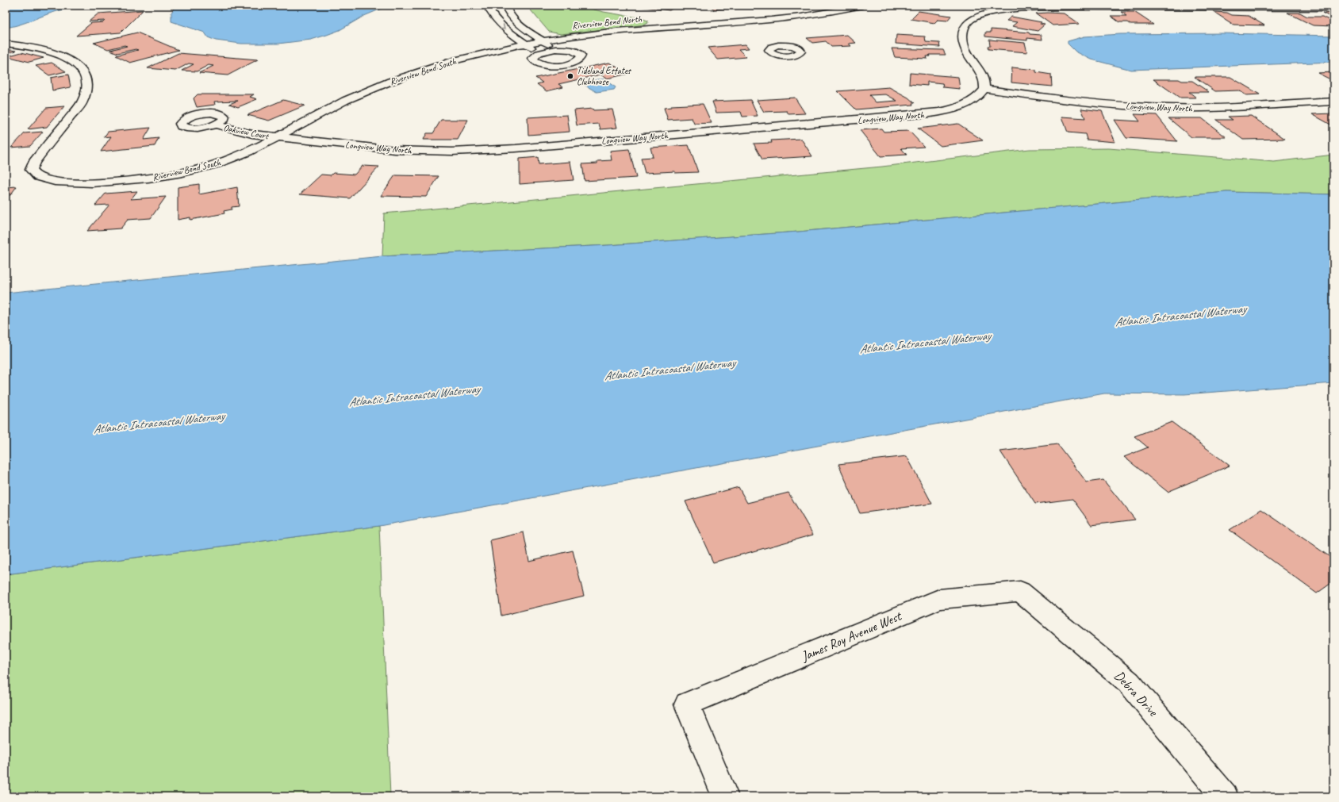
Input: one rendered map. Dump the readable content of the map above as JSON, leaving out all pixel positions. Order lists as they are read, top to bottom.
{
  "streets": {
    "street": [
      "Riverview Bend North",
      "Riverview Bend South",
      "Longview Way North",
      "Oakview Court",
      "James Roy Avenue West",
      "Debra Drive"
    ]
  },
  "crossings": [
    ["Riverview Bend North", "Riverview Bend South"],
    ["Riverview Bend South", "Longview Way North"],
    ["Riverview Bend South", "Oakview Court"],
    ["Longview Way North", "Oakview Court"],
    ["James Roy Avenue West", "Debra Drive"]
  ],
  "water": ["Atlantic Intracoastal Waterway"],
  "places": ["Tideland Estates Clubhouse"]
}
